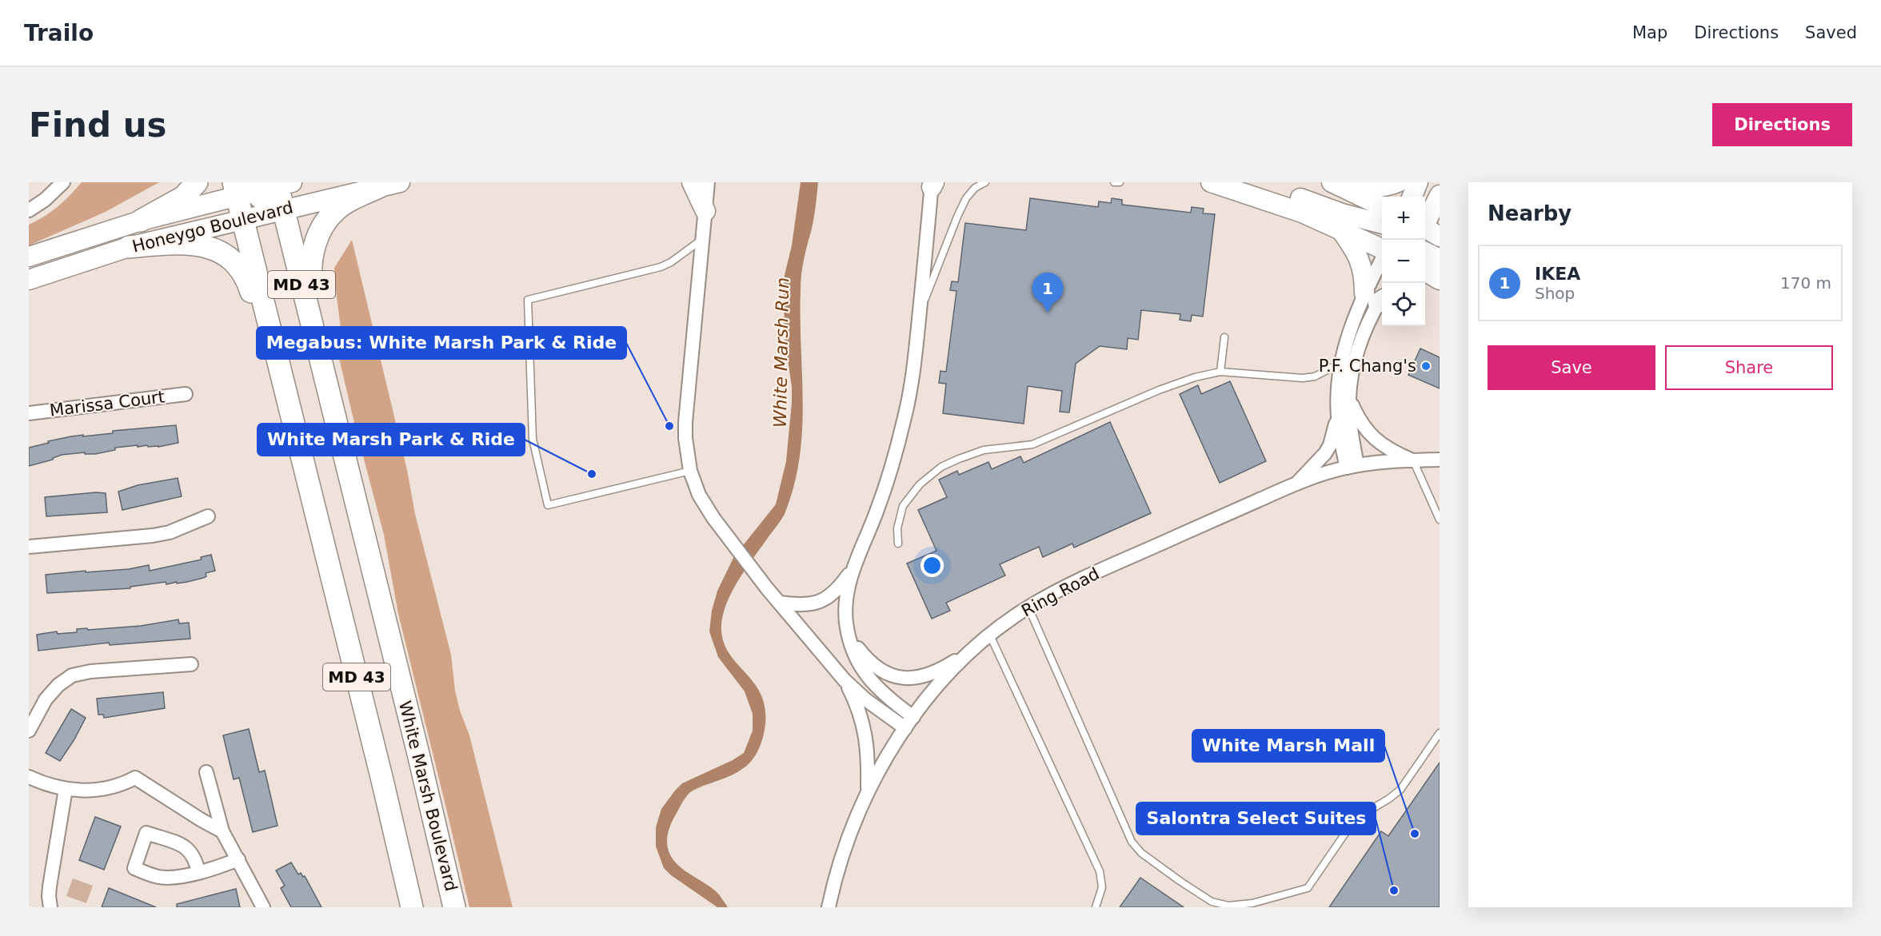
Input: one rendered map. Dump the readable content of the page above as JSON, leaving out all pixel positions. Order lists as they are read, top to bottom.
{
  "streets": {
    "highway": ["MD 43", "White Marsh Boulevard"],
    "main road": ["Honeygo Boulevard"],
    "street": ["Marissa Court", "Ring Road"]
  },
  "crossings": [
    ["Honeygo Boulevard", "MD 43"],
    ["Honeygo Boulevard", "White Marsh Boulevard"]
  ],
  "water": ["White Marsh Run"],
  "places": [
    "P.F. Chang's",
    "Megabus: White Marsh Park & Ride",
    "White Marsh Park & Ride",
    "White Marsh Mall",
    "Salontra Select Suites"
  ],
  "page": {
    "header": "Trailo",
    "nav": ["Map", "Directions", "Saved"],
    "buttons": [
      "Directions",
      ["Save", "Share"]
    ],
    "title": "Find us",
    "heading": "Nearby",
    "map_buttons": ["+", "−"],
    "list": [
      {
        "mark": "1",
        "name": "IKEA",
        "note": "Shop",
        "value": "170 m"
      }
    ],
    "pins": "1"
  }
}
